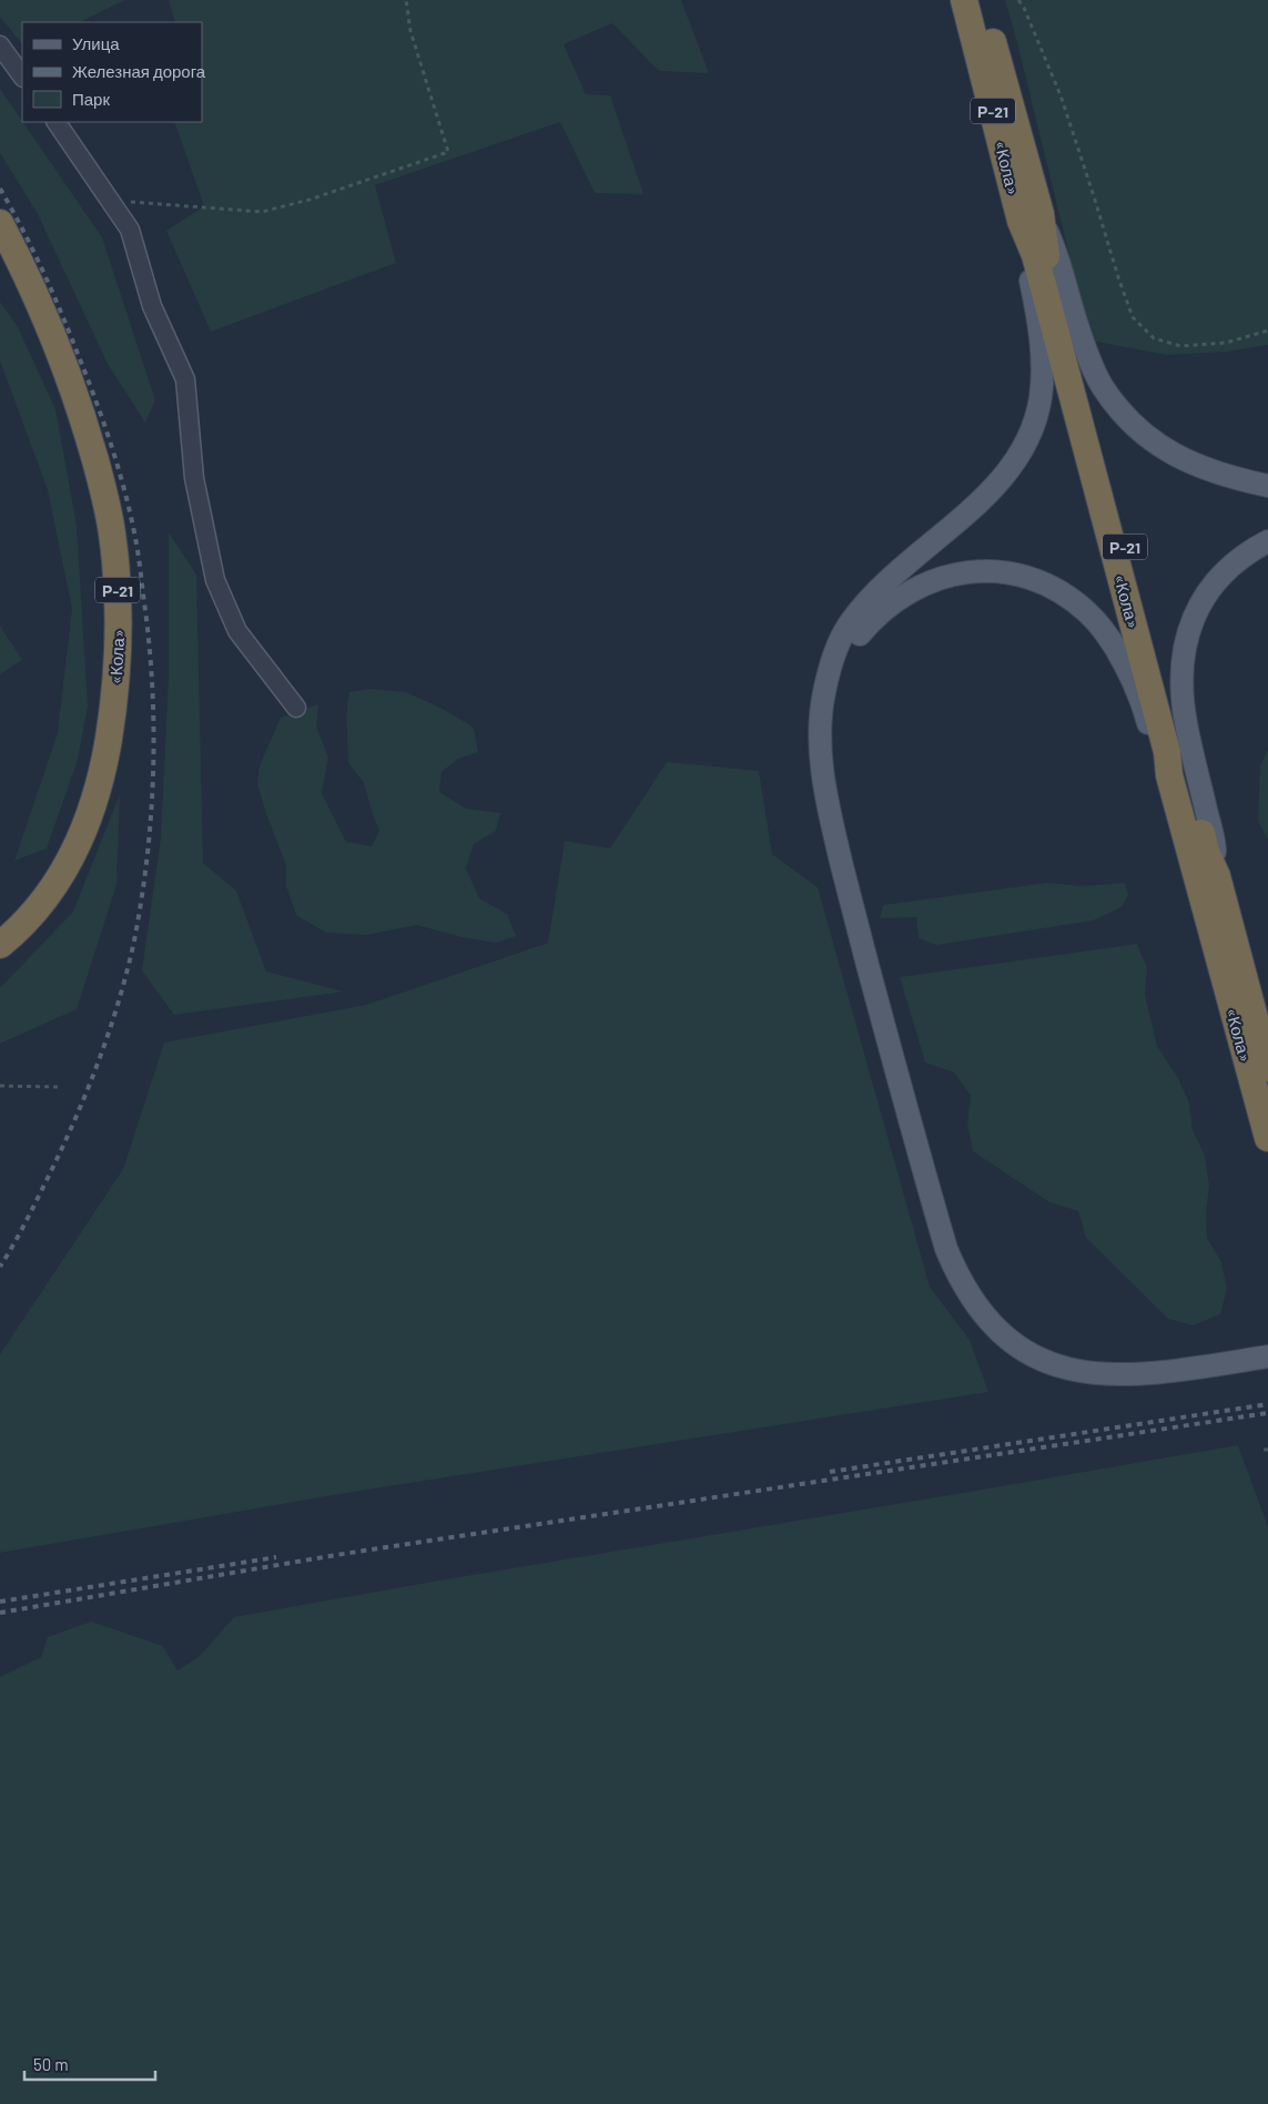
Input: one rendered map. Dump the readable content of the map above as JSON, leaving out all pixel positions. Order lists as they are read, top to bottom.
{
  "streets": {
    "highway": ["Р-21", "«Кола»"]
  },
  "legend": ["Улица", "Железная дорога", "Парк"],
  "scale_bar": "50 m"
}
